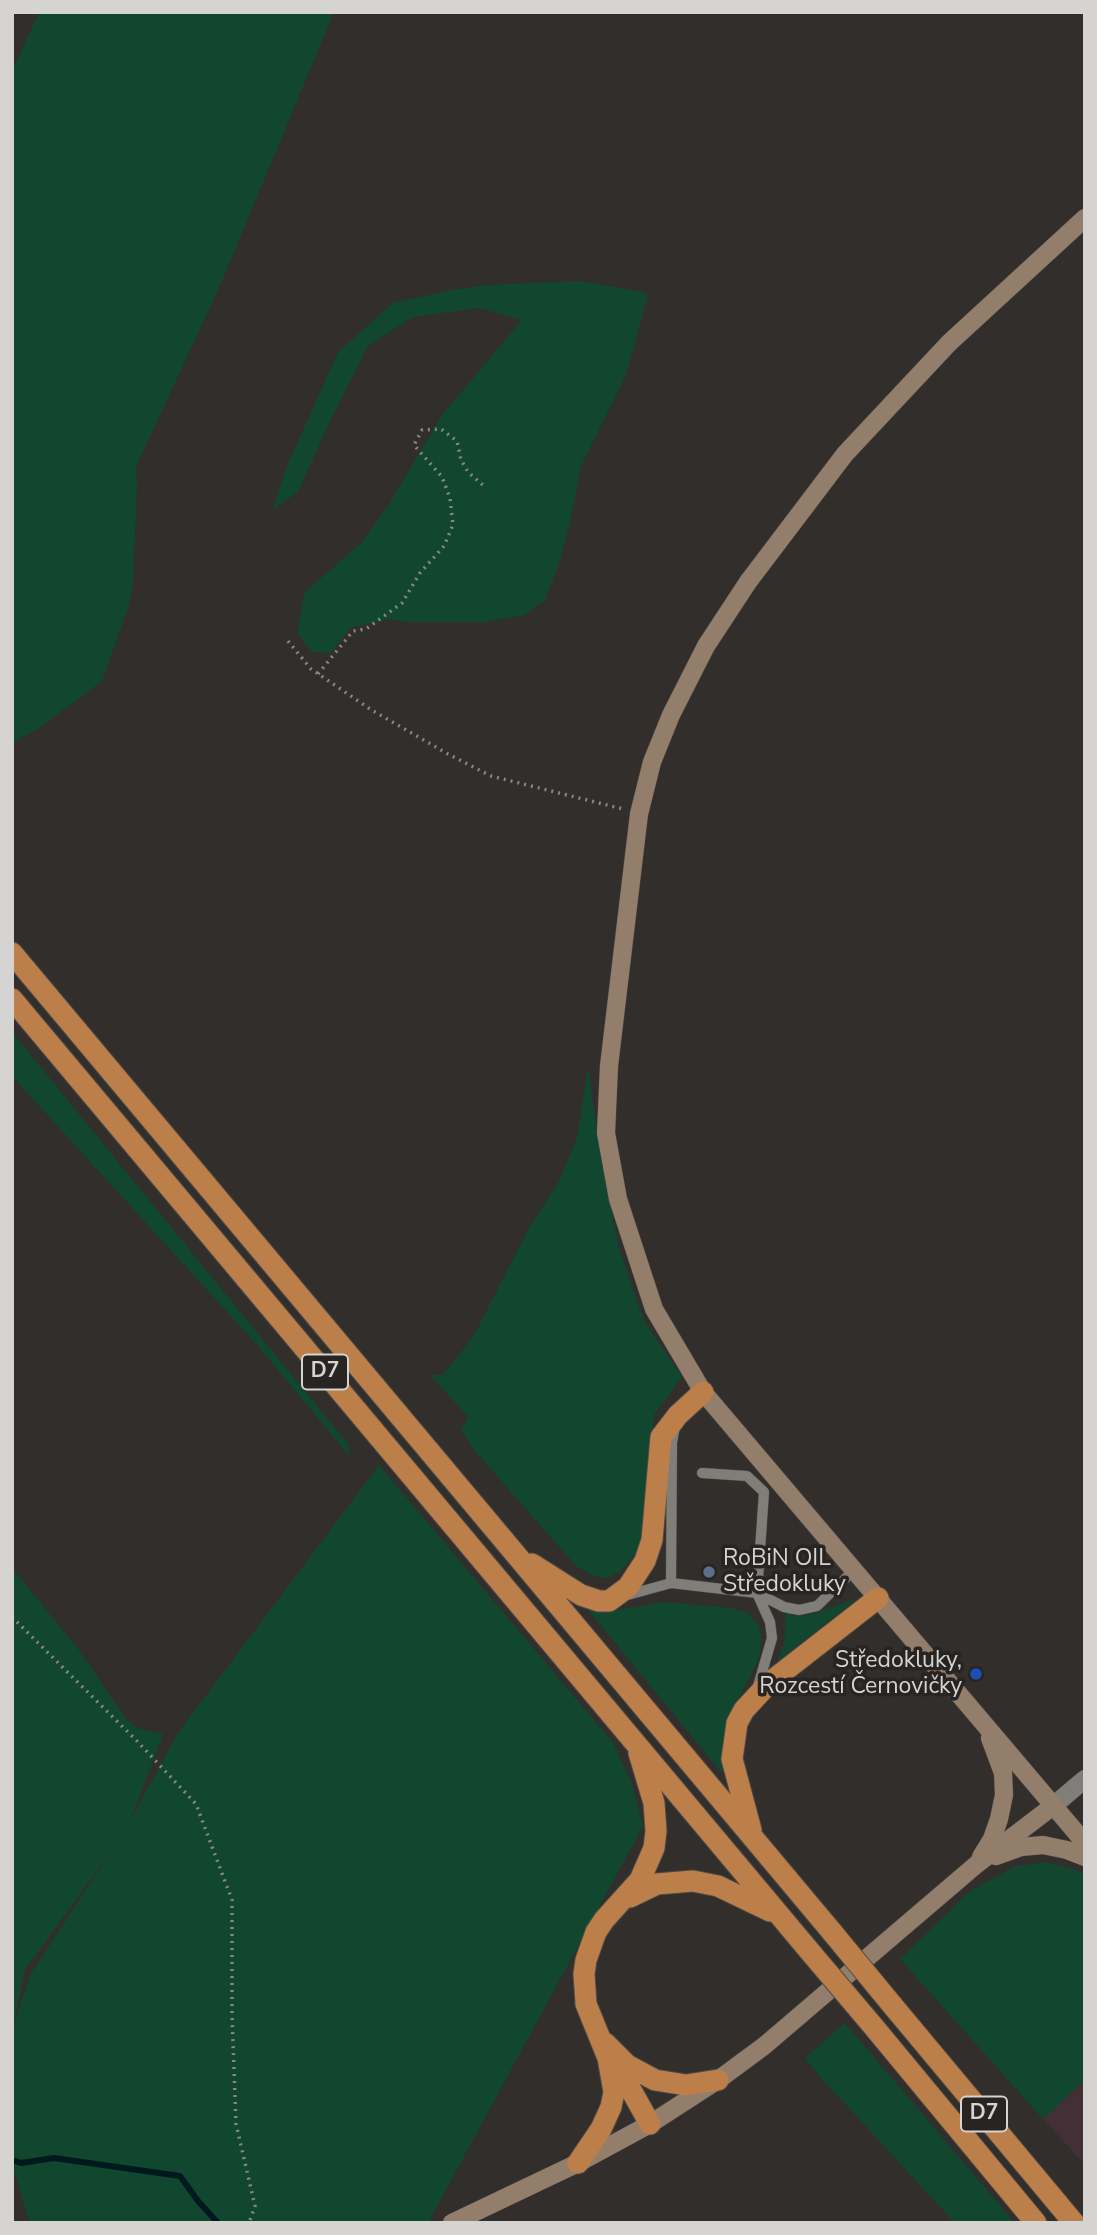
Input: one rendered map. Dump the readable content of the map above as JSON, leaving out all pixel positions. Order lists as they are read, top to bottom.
{
  "streets": {
    "highway": ["D7"]
  },
  "places": ["RoBiN OIL Středokluky", "Středokluky, Rozcestí Černovičky"]
}
